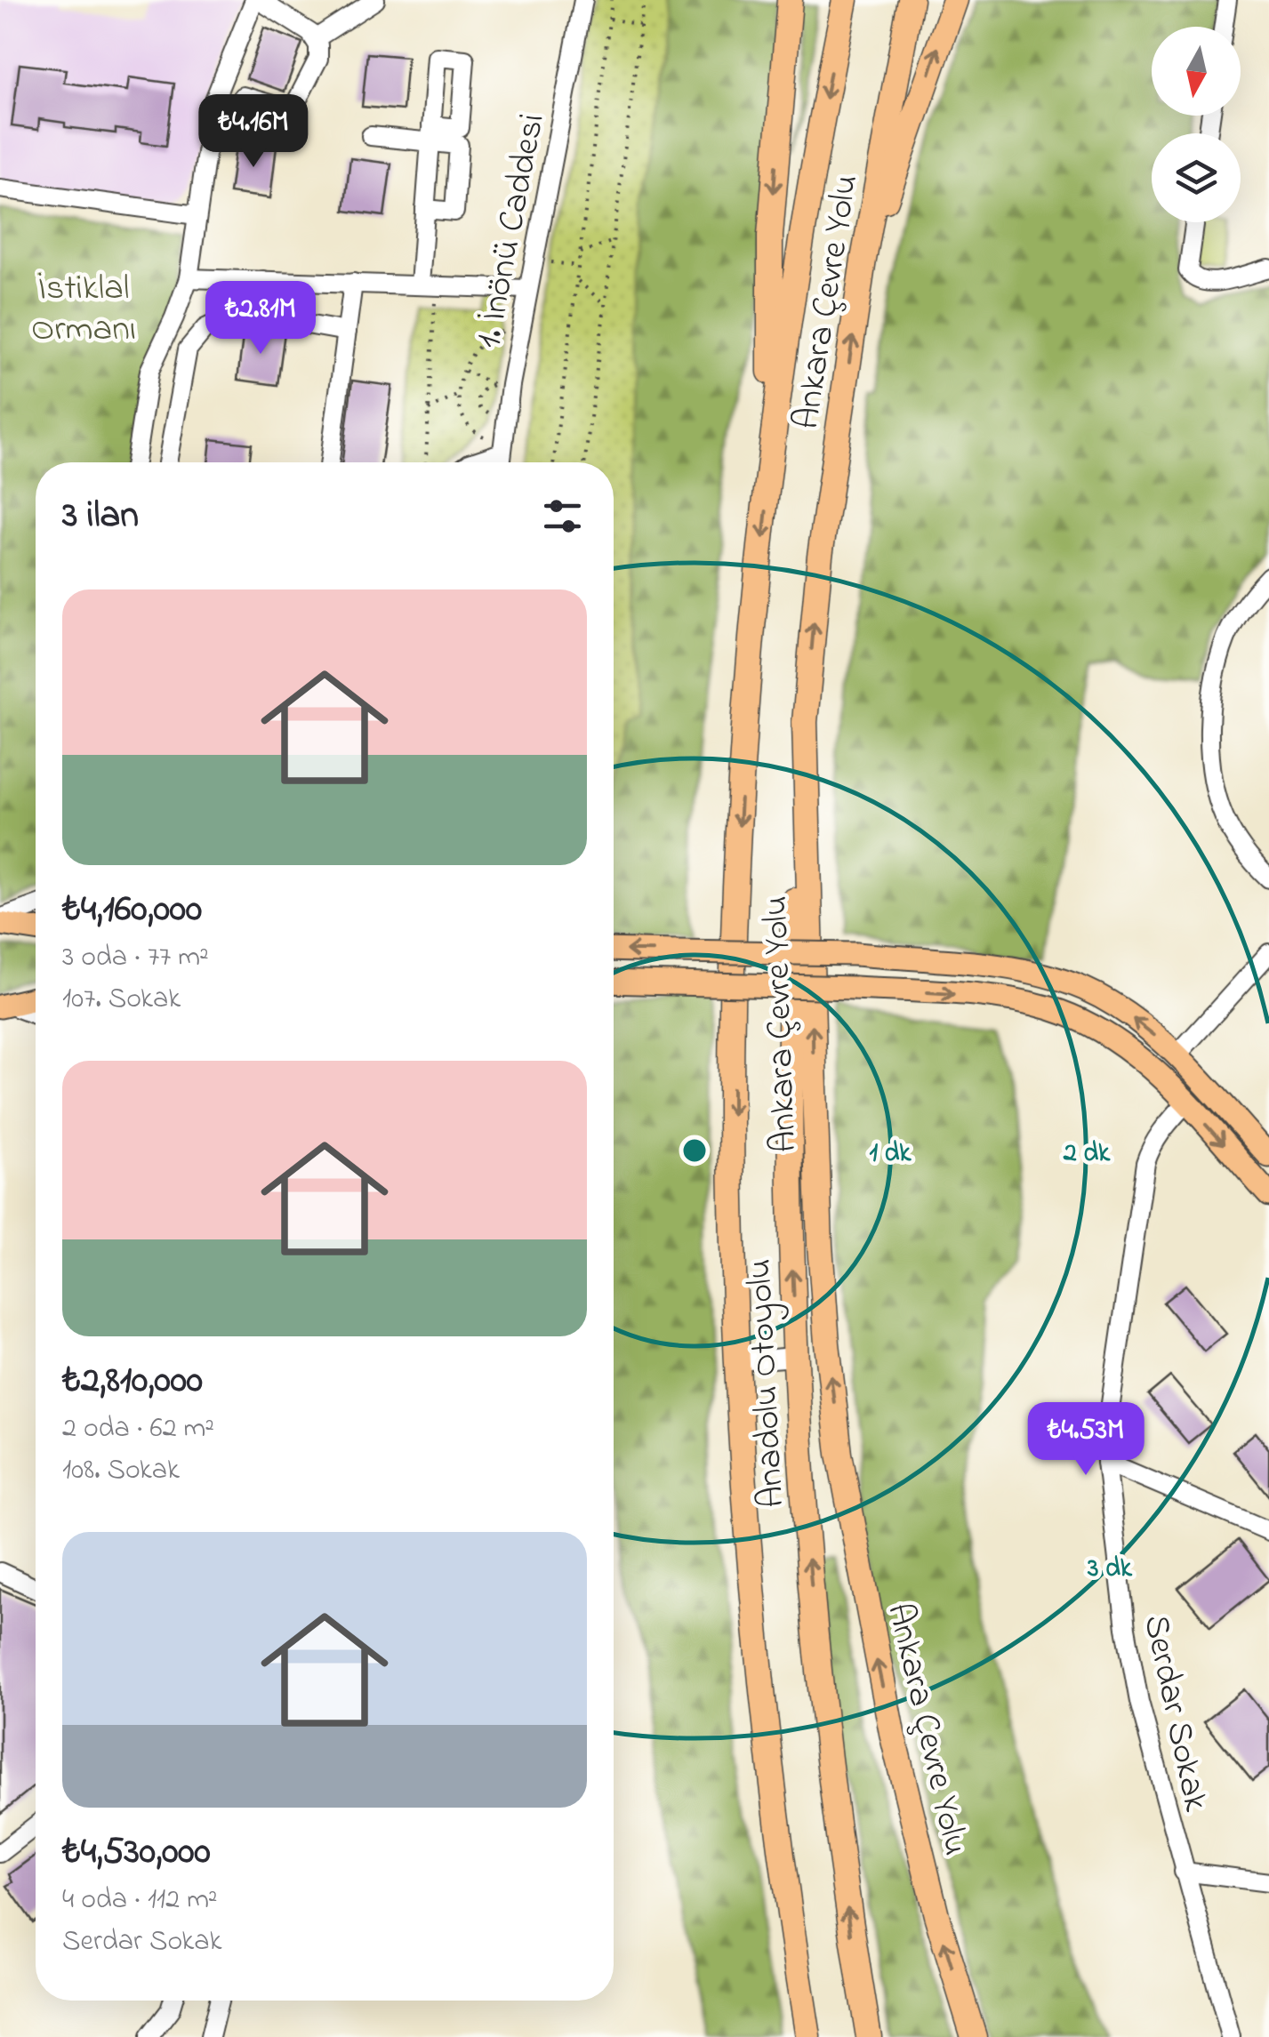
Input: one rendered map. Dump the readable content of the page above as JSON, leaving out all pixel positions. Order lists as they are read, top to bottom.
{
  "streets": {
    "highway": ["Ankara Çevre Yolu", "Anadolu Otoyolu"],
    "street": ["1. İnönü Caddesi", "Serdar Sokak"]
  },
  "crossings": [
    ["Ankara Çevre Yolu", "Anadolu Otoyolu"]
  ],
  "one_way": ["Anadolu Otoyolu"],
  "parks": ["İstiklal Ormanı"],
  "north": "bottom",
  "page": {
    "price": ["₺4.16M", "₺2.81M", "₺4.53M"],
    "heading": "3 ilan",
    "list": [
      {
        "name": "₺4,160,000",
        "note": "3 oda · 77 m² · 107. Sokak"
      },
      {
        "name": "₺2,810,000",
        "note": "2 oda · 62 m² · 108. Sokak"
      },
      {
        "name": "₺4,530,000",
        "note": "4 oda · 112 m² · Serdar Sokak"
      }
    ]
  },
  "rings": ["1 dk", "2 dk", "3 dk"]
}
